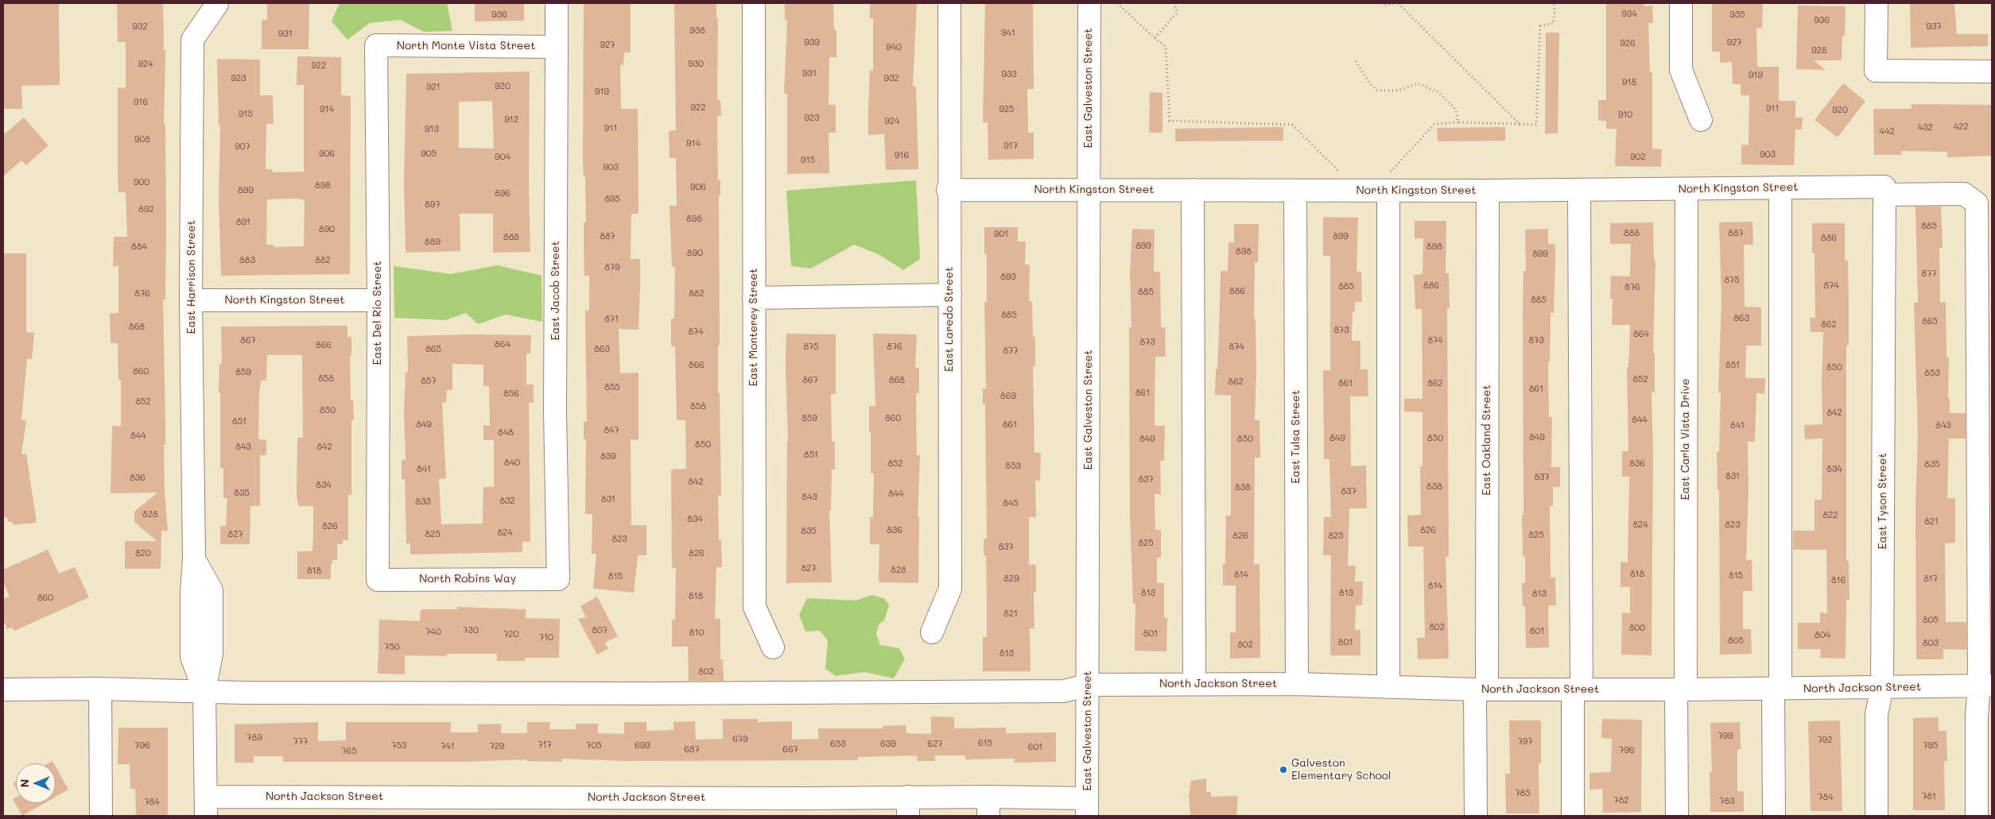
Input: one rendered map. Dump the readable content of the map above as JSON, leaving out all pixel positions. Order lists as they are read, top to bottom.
{
  "streets": {
    "street": [
      "North Monte Vista Street",
      "East Galveston Street",
      "North Kingston Street",
      "East Harrison Street",
      "East Jacob Street",
      "East Del Rio Street",
      "East Laredo Street",
      "East Monterey Street",
      "East Tulsa Street",
      "East Carla Vista Drive",
      "East Oakland Street",
      "East Tyson Street",
      "North Robins Way",
      "North Jackson Street"
    ]
  },
  "crossings": [
    ["North Monte Vista Street", "East Jacob Street"],
    ["North Monte Vista Street", "East Del Rio Street"],
    ["East Galveston Street", "North Kingston Street"],
    ["East Galveston Street", "North Jackson Street"],
    ["North Kingston Street", "East Harrison Street"],
    ["North Kingston Street", "East Del Rio Street"],
    ["North Kingston Street", "East Laredo Street"],
    ["North Kingston Street", "East Tulsa Street"],
    ["North Kingston Street", "East Carla Vista Drive"],
    ["North Kingston Street", "East Oakland Street"],
    ["North Kingston Street", "East Tyson Street"],
    ["North Kingston Street", "North Jackson Street"],
    ["East Harrison Street", "North Jackson Street"],
    ["East Jacob Street", "North Robins Way"],
    ["East Del Rio Street", "North Robins Way"],
    ["East Tulsa Street", "North Jackson Street"],
    ["East Carla Vista Drive", "North Jackson Street"],
    ["East Oakland Street", "North Jackson Street"],
    ["East Tyson Street", "North Jackson Street"]
  ],
  "places": ["Galveston Elementary School"],
  "house_numbers": [
    "934",
    "936",
    "935",
    "936",
    "932",
    "937",
    "938",
    "941",
    "931",
    "939",
    "927",
    "926",
    "927",
    "940",
    "928",
    "924",
    "930",
    "922",
    "931",
    "933",
    "919",
    "923",
    "932",
    "918",
    "920",
    "921",
    "919",
    "916",
    "922",
    "911",
    "914",
    "925",
    "920",
    "915",
    "910",
    "923",
    "912",
    "924",
    "422",
    "432",
    "911",
    "913",
    "442",
    "908",
    "914",
    "917",
    "907",
    "906",
    "905",
    "903",
    "916",
    "904",
    "902",
    "915",
    "903",
    "900",
    "898",
    "906",
    "899",
    "896",
    "895",
    "897",
    "892",
    "898",
    "891",
    "885",
    "890",
    "888",
    "887",
    "901",
    "887",
    "899",
    "888",
    "886",
    "889",
    "899",
    "884",
    "898",
    "898",
    "890",
    "899",
    "883",
    "882",
    "879",
    "877",
    "893",
    "875",
    "886",
    "874",
    "885",
    "876",
    "886",
    "885",
    "876",
    "882",
    "885",
    "885",
    "863",
    "871",
    "865",
    "862",
    "868",
    "873",
    "874",
    "864",
    "867",
    "874",
    "873",
    "873",
    "864",
    "866",
    "875",
    "876",
    "874",
    "865",
    "863",
    "877",
    "866",
    "851",
    "850",
    "860",
    "859",
    "853",
    "858",
    "852",
    "867",
    "868",
    "857",
    "862",
    "861",
    "862",
    "855",
    "861",
    "861",
    "856",
    "869",
    "852",
    "858",
    "850",
    "842",
    "859",
    "860",
    "844",
    "851",
    "849",
    "861",
    "841",
    "843",
    "847",
    "848",
    "844",
    "849",
    "849",
    "850",
    "849",
    "850",
    "850",
    "843",
    "842",
    "851",
    "839",
    "840",
    "852",
    "836",
    "835",
    "853",
    "841",
    "834",
    "831",
    "837",
    "836",
    "837",
    "842",
    "834",
    "838",
    "838",
    "837",
    "835",
    "844",
    "843",
    "831",
    "832",
    "833",
    "845",
    "828",
    "822",
    "834",
    "821",
    "824",
    "823",
    "826",
    "836",
    "826",
    "835",
    "824",
    "827",
    "825",
    "825",
    "826",
    "825",
    "823",
    "825",
    "837",
    "820",
    "826",
    "827",
    "828",
    "818",
    "818",
    "814",
    "815",
    "815",
    "829",
    "817",
    "816",
    "814",
    "813",
    "813",
    "813",
    "818",
    "860",
    "821",
    "805",
    "802",
    "800",
    "730",
    "807",
    "801",
    "740",
    "810",
    "801",
    "720",
    "804",
    "710",
    "805",
    "801",
    "803",
    "802",
    "750",
    "813",
    "802",
    "799",
    "789",
    "679",
    "792",
    "777",
    "797",
    "615",
    "653",
    "639",
    "627",
    "717",
    "796",
    "753",
    "705",
    "699",
    "795",
    "741",
    "729",
    "601",
    "687",
    "667",
    "796",
    "765",
    "785",
    "781",
    "784",
    "782",
    "783",
    "784"
  ],
  "north": "left"
}
